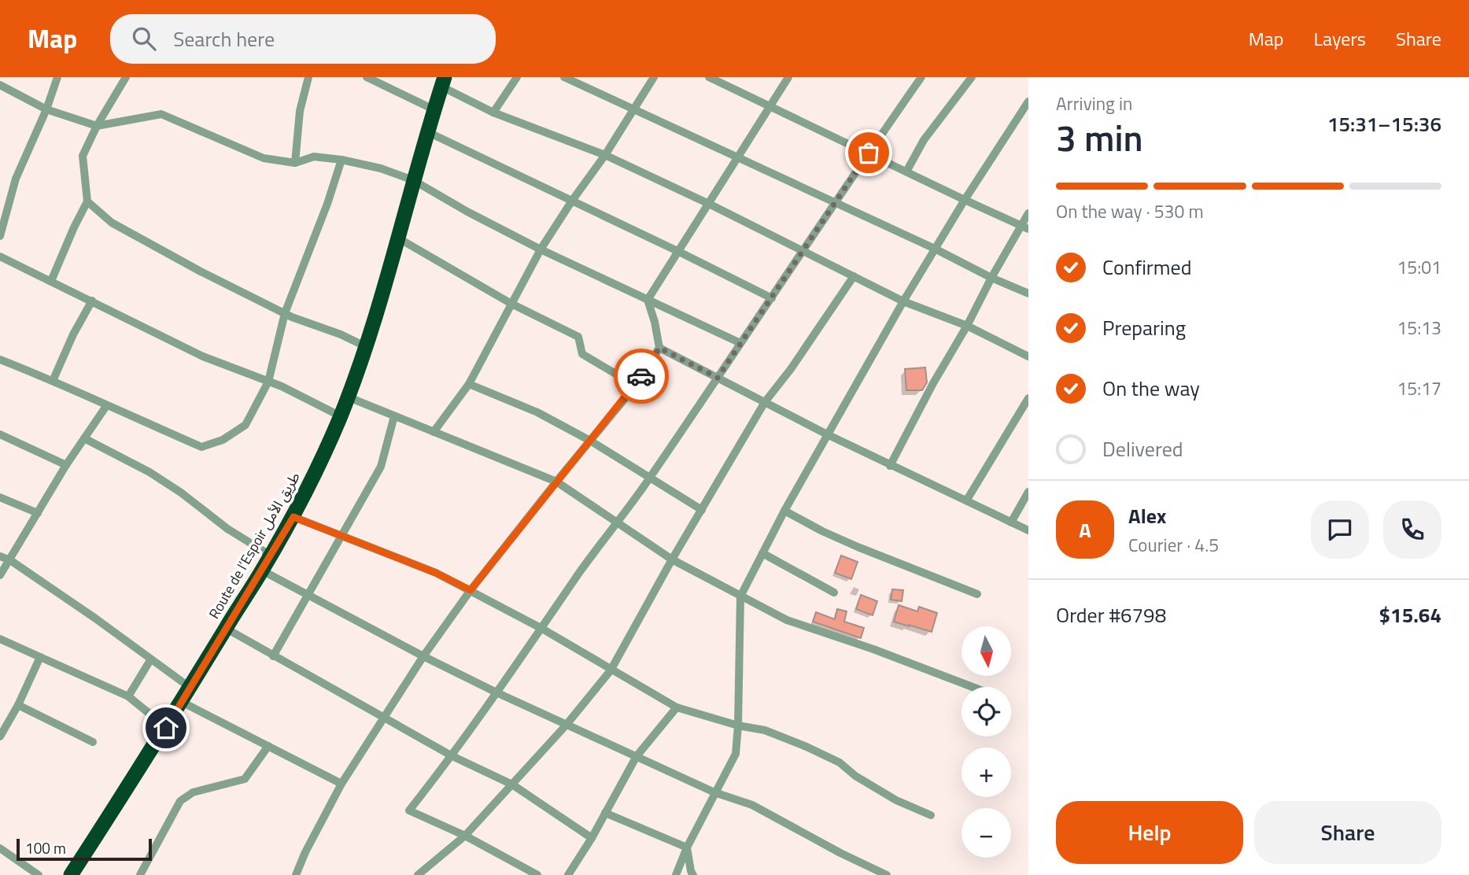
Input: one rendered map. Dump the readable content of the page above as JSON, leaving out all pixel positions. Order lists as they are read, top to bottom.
{
  "streets": {
    "highway": ["Route de l’Espoir طريق الأمل"]
  },
  "scale_bar": "100 m",
  "north": "bottom",
  "page": {
    "header": "Map",
    "search": "Search here",
    "nav": ["Map", "Layers", "Share"],
    "heading": ["3 min", "Arriving in", "15:31–15:36"],
    "panel": [
      "Alex",
      "Courier · 4.5",
      "Order #6798",
      "$15.64"
    ],
    "bar": "On the way · 530 m",
    "list": [
      ["Confirmed", "15:01"],
      ["Preparing", "15:13"],
      ["On the way", "15:17"],
      "Delivered"
    ],
    "round": "A",
    "map_buttons": ["+", "−"],
    "buttons": ["Help", "Share"],
    "scale": "100 m"
  }
}
